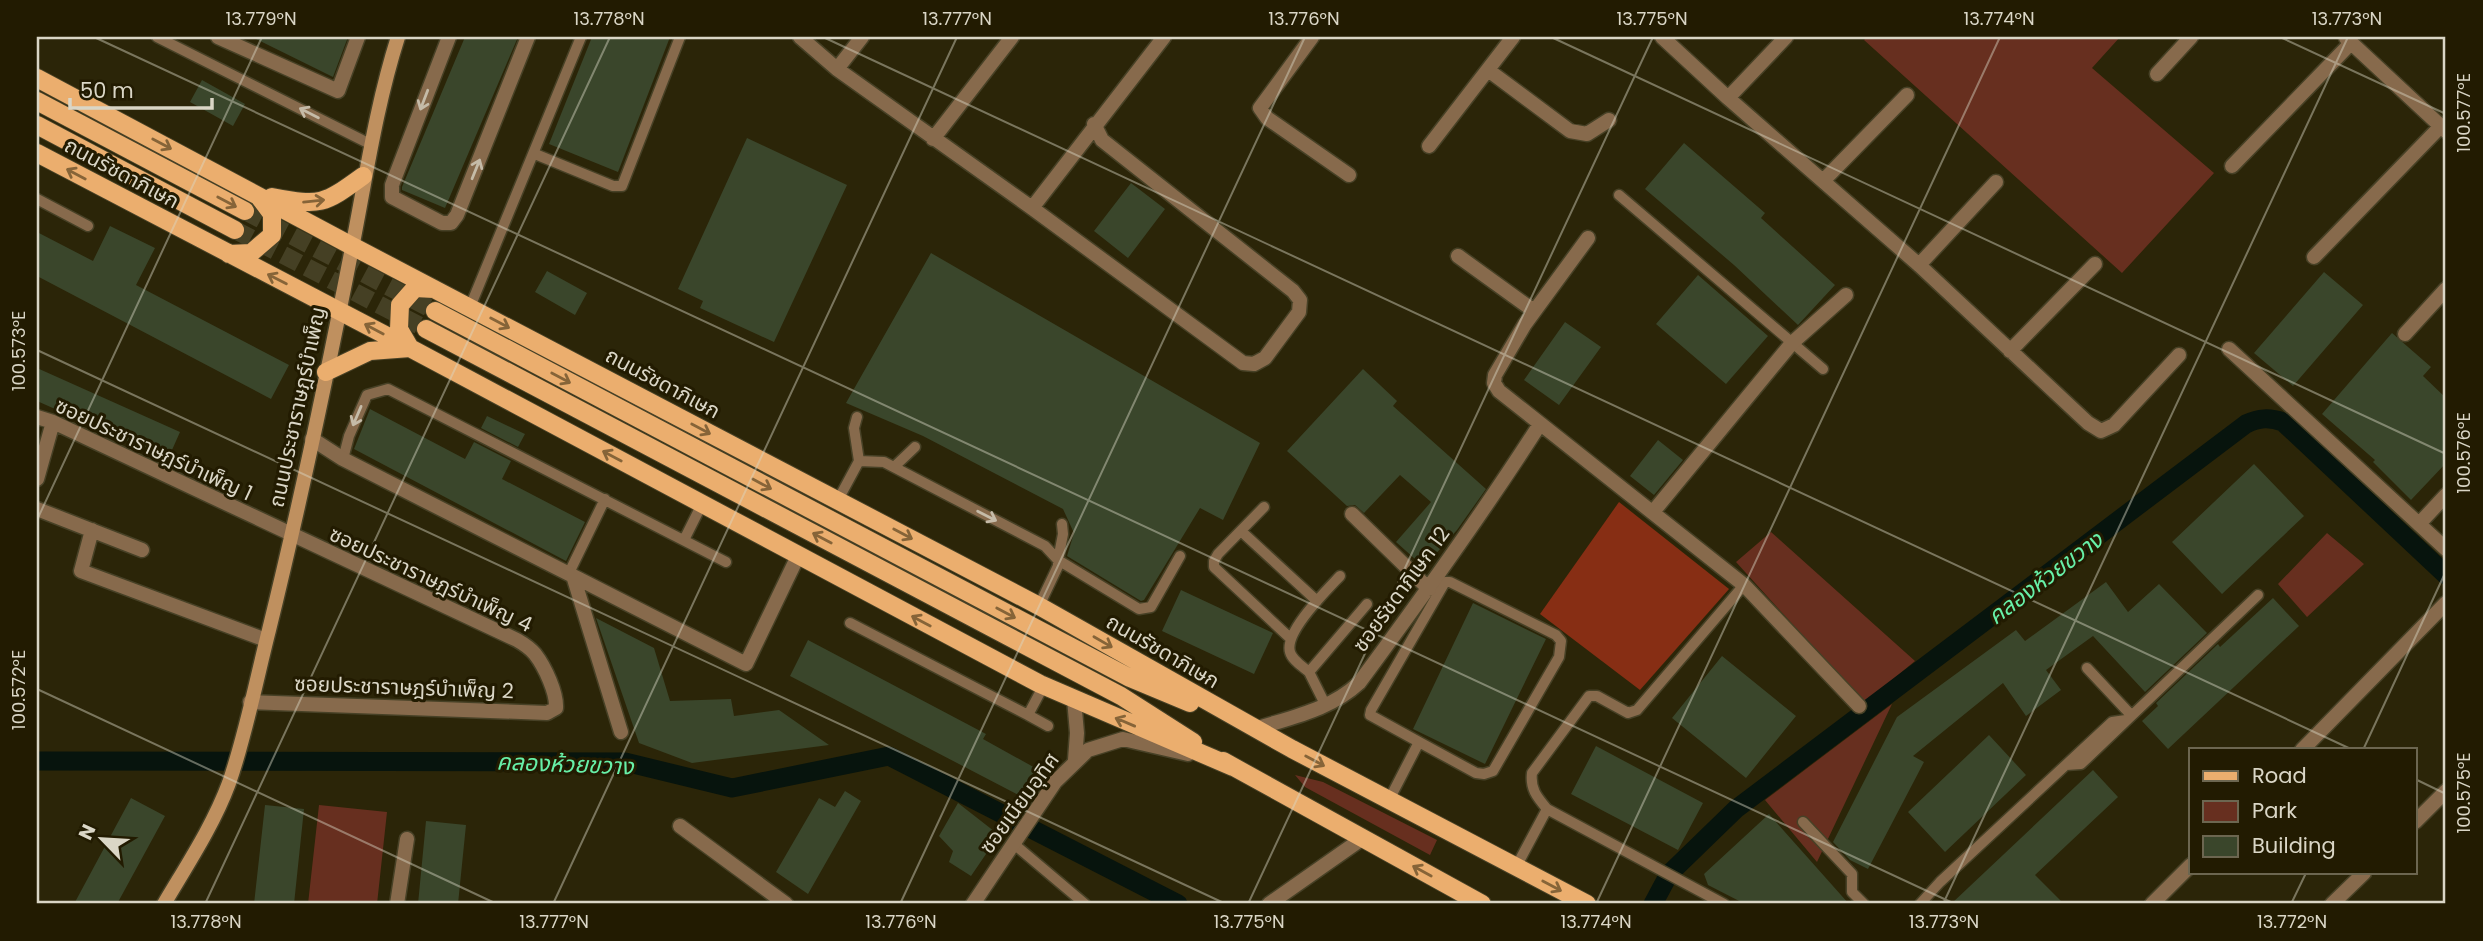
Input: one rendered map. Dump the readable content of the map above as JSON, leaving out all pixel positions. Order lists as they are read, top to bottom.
{
  "streets": {
    "main road": ["ถนนรัชดาภิเษก", "ถนนประชาราษฎร์บำเพ็ญ"],
    "street": [
      "ซอยประชาราษฎร์บำเพ็ญ 1",
      "ซอยประชาราษฎร์บำเพ็ญ 4",
      "ซอยรัชดาภิเษก 12",
      "ซอยประชาราษฎร์บำเพ็ญ 2",
      "ซอยเนียมอุทิศ"
    ]
  },
  "crossings": [
    ["ถนนรัชดาภิเษก", "ถนนประชาราษฎร์บำเพ็ญ"],
    ["ถนนรัชดาภิเษก", "ซอยรัชดาภิเษก 12"],
    ["ถนนรัชดาภิเษก", "ซอยเนียมอุทิศ"],
    ["ถนนประชาราษฎร์บำเพ็ญ", "ซอยประชาราษฎร์บำเพ็ญ 1"],
    ["ถนนประชาราษฎร์บำเพ็ญ", "ซอยประชาราษฎร์บำเพ็ญ 4"],
    ["ถนนประชาราษฎร์บำเพ็ญ", "ซอยประชาราษฎร์บำเพ็ญ 2"],
    ["ซอยประชาราษฎร์บำเพ็ญ 1", "ซอยประชาราษฎร์บำเพ็ญ 4"],
    ["ซอยประชาราษฎร์บำเพ็ญ 4", "ซอยประชาราษฎร์บำเพ็ญ 2"]
  ],
  "water": ["คลองห้วยขวาง"],
  "legend": ["Road", "Park", "Building"],
  "scale_bar": "50 m",
  "north": "top left",
  "coordinates": [
    "13.779°N",
    "13.778°N",
    "13.777°N",
    "13.776°N",
    "13.775°N",
    "13.774°N",
    "13.773°N",
    "100.577°E",
    "100.573°E",
    "100.576°E",
    "100.572°E",
    "100.575°E",
    "13.772°N"
  ]
}
